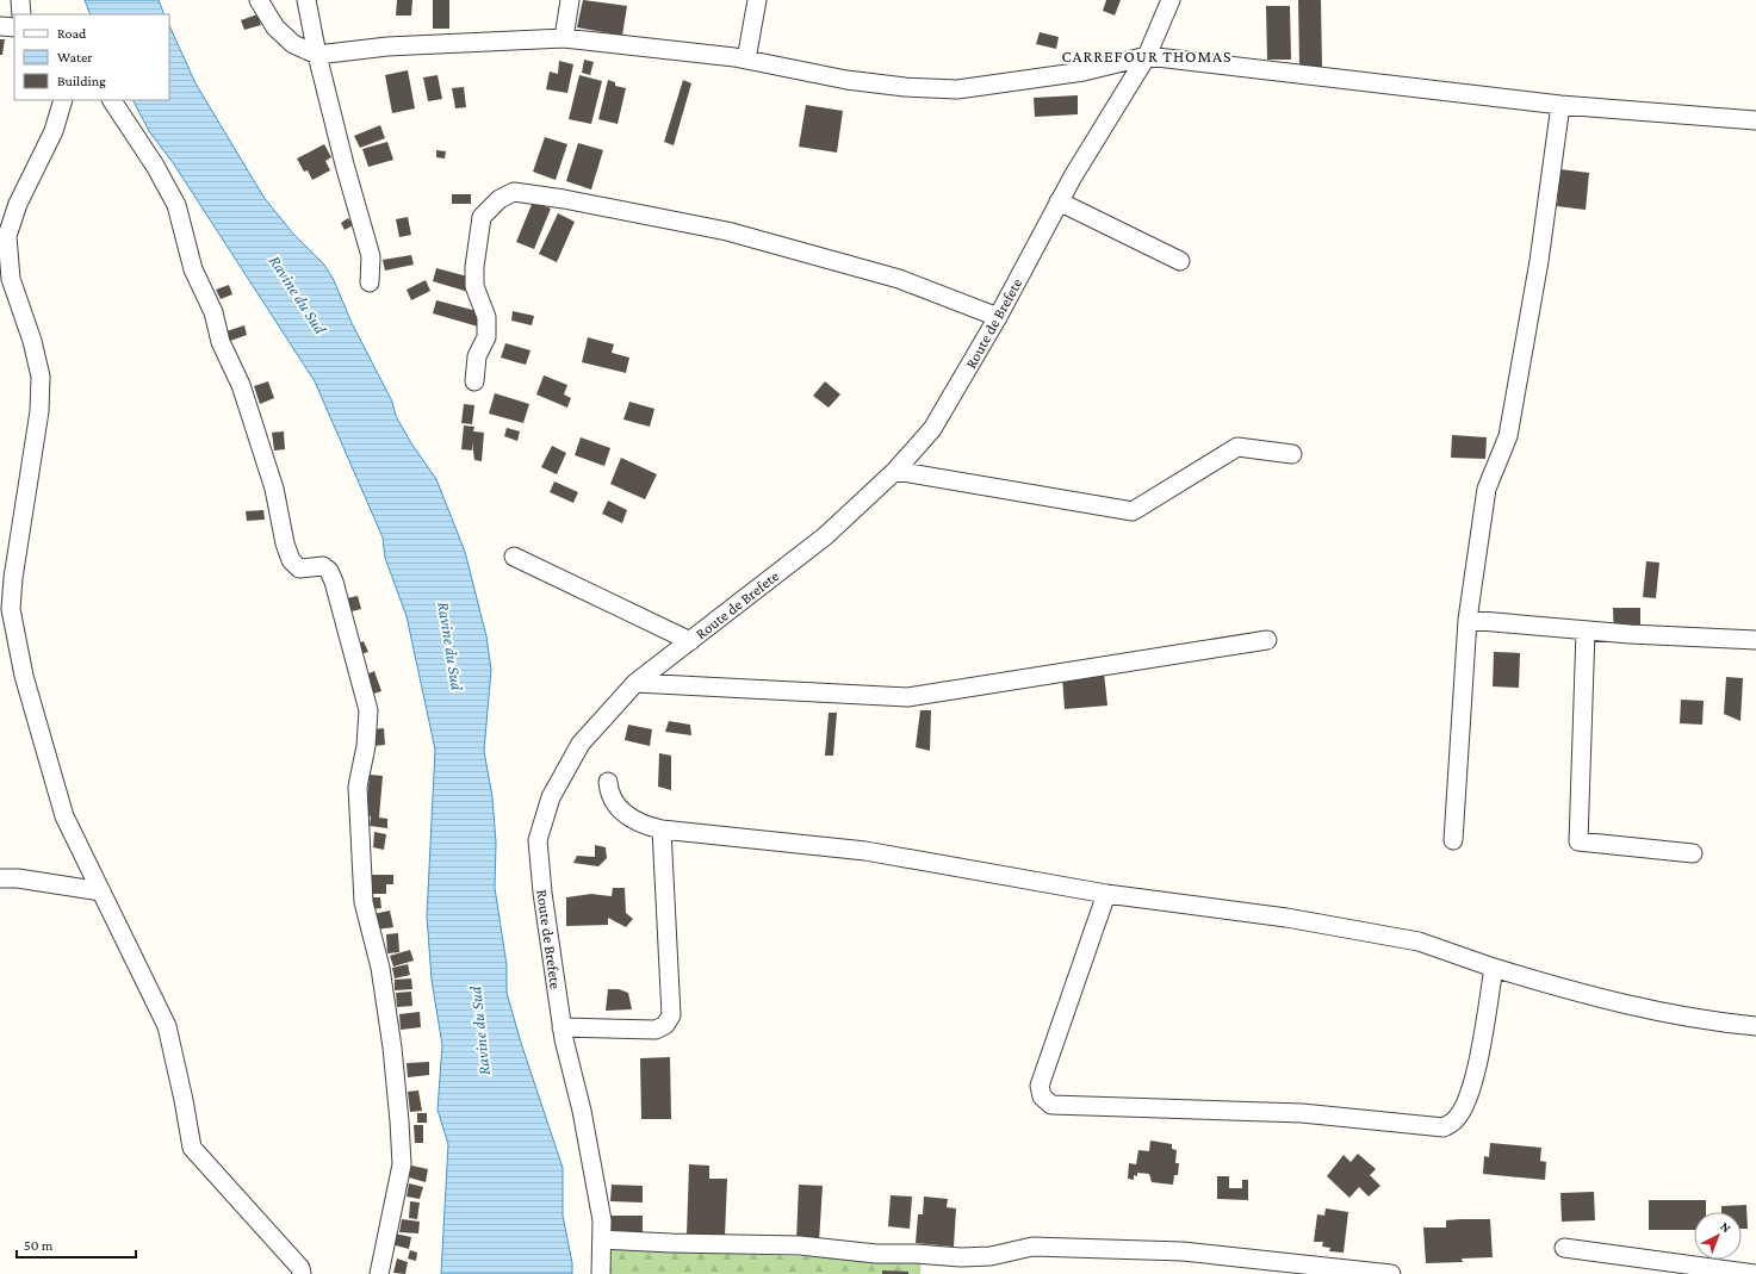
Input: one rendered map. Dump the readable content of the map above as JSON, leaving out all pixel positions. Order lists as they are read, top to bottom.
{
  "streets": {
    "street": ["Route de Brefete"]
  },
  "districts": ["CARREFOUR THOMAS"],
  "water": ["Ravine du Sud"],
  "legend": ["Road", "Water", "Building"],
  "scale_bar": "50 m",
  "north": "top right"
}
